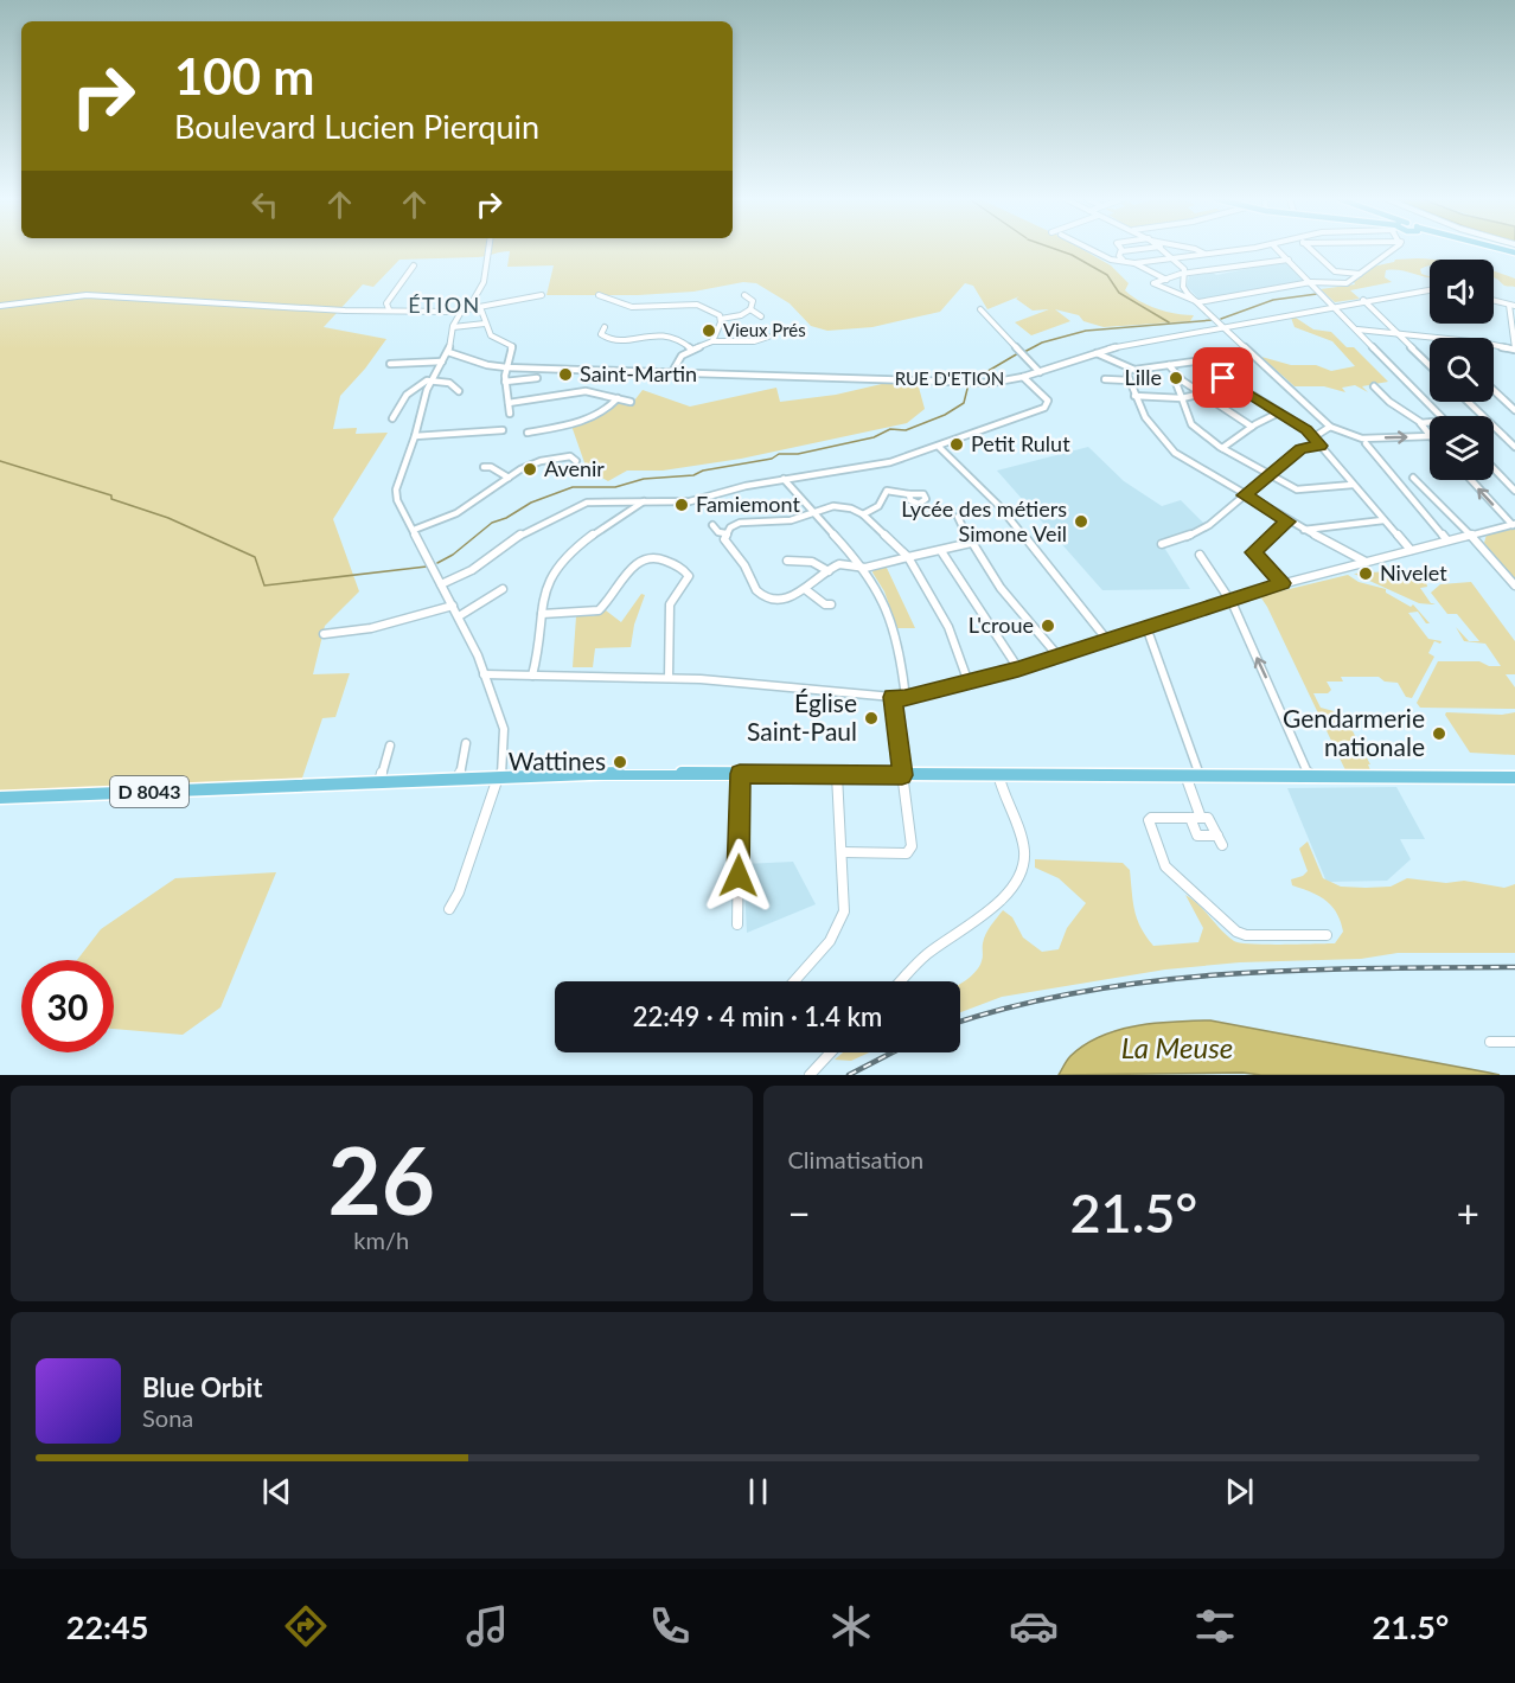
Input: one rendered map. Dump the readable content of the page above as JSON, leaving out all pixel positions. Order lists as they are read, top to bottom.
{
  "streets": {
    "main road": ["D 8043"],
    "street": ["RUE D'ETION"]
  },
  "districts": ["ÉTION"],
  "water": ["La Meuse"],
  "places": [
    "Vieux Prés",
    "Saint-Martin",
    "Lille",
    "Petit Rulut",
    "Avenir",
    "Famiemont",
    "Lycée des métiers Simone Veil",
    "Nivelet",
    "L'croue",
    "Église Saint-Paul",
    "Gendarmerie nationale",
    "Wattines"
  ],
  "page": {
    "turn": ["100 m", "Boulevard Lucien Pierquin"],
    "limit": "30",
    "trip": "22:49 · 4 min · 1.4 km",
    "tile": [
      ["26", "km/h"],
      "Climatisation"
    ],
    "heat": ["−", "21.5°", "+"],
    "song": ["Blue Orbit", "Sona"],
    "tabs": ["22:45", "21.5°"]
  }
}
